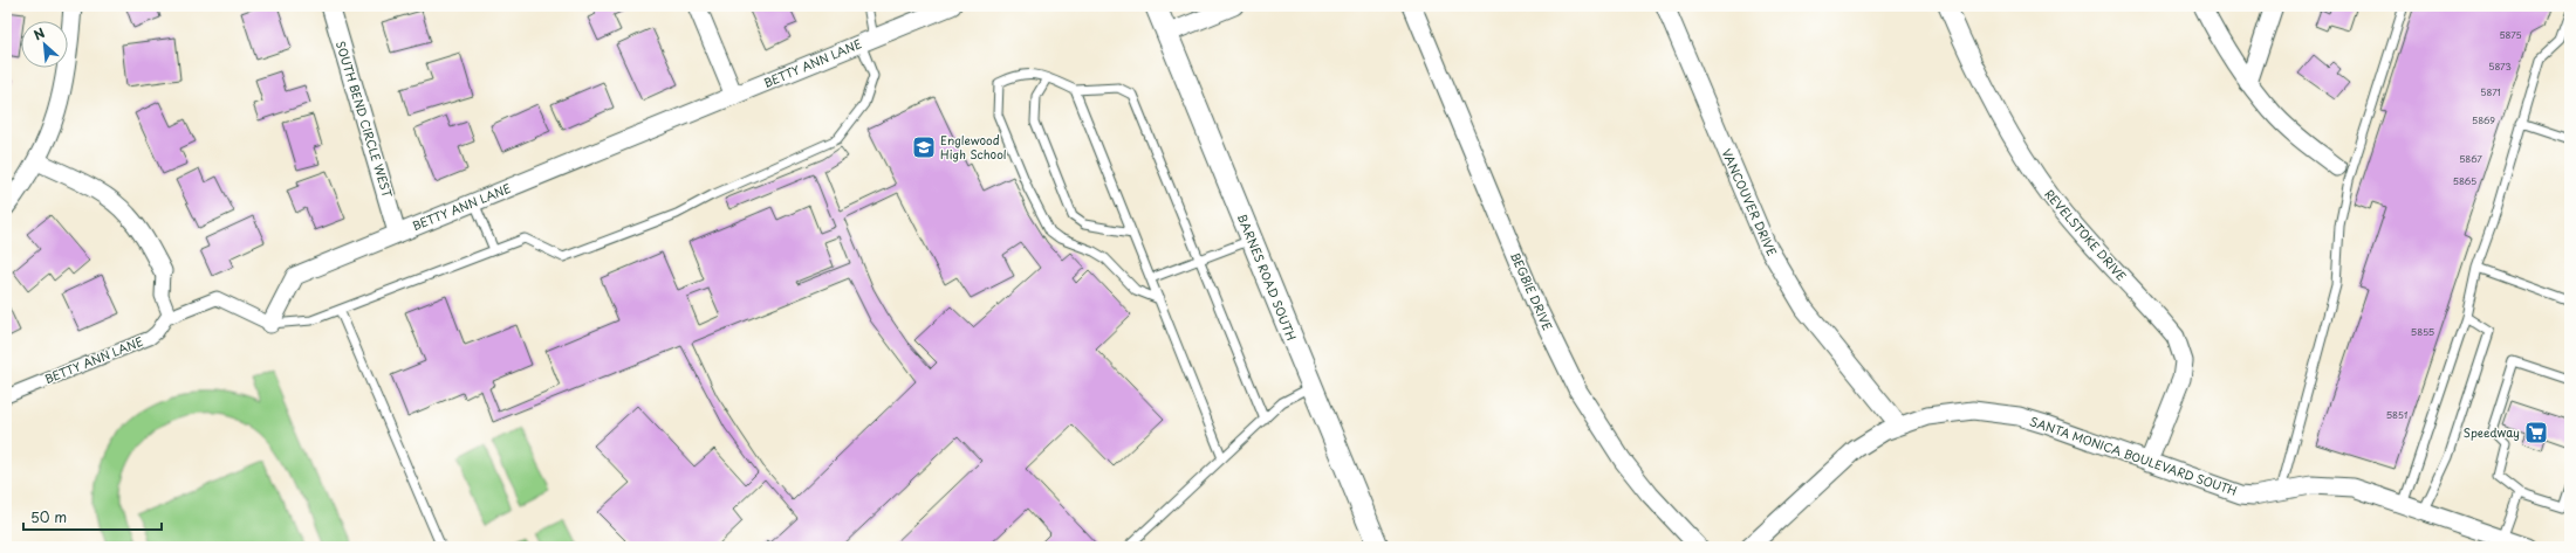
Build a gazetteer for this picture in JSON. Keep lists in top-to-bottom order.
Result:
{
  "streets": {
    "street": [
      "BETTY ANN LANE",
      "SOUTH BEND CIRCLE WEST",
      "VANCOUVER DRIVE",
      "REVELSTOKE DRIVE",
      "BARNES ROAD SOUTH",
      "BEGBIE DRIVE",
      "SANTA MONICA BOULEVARD SOUTH"
    ]
  },
  "crossings": [
    ["BETTY ANN LANE", "SOUTH BEND CIRCLE WEST"],
    ["VANCOUVER DRIVE", "SANTA MONICA BOULEVARD SOUTH"],
    ["REVELSTOKE DRIVE", "SANTA MONICA BOULEVARD SOUTH"]
  ],
  "places": {
    "school or university": ["Englewood High School"],
    "supermarket": ["Speedway"]
  },
  "house_numbers": [
    "5875",
    "5873",
    "5871",
    "5869",
    "5867",
    "5865",
    "5855",
    "5851"
  ],
  "scale_bar": "50 m",
  "north": "top left"
}
